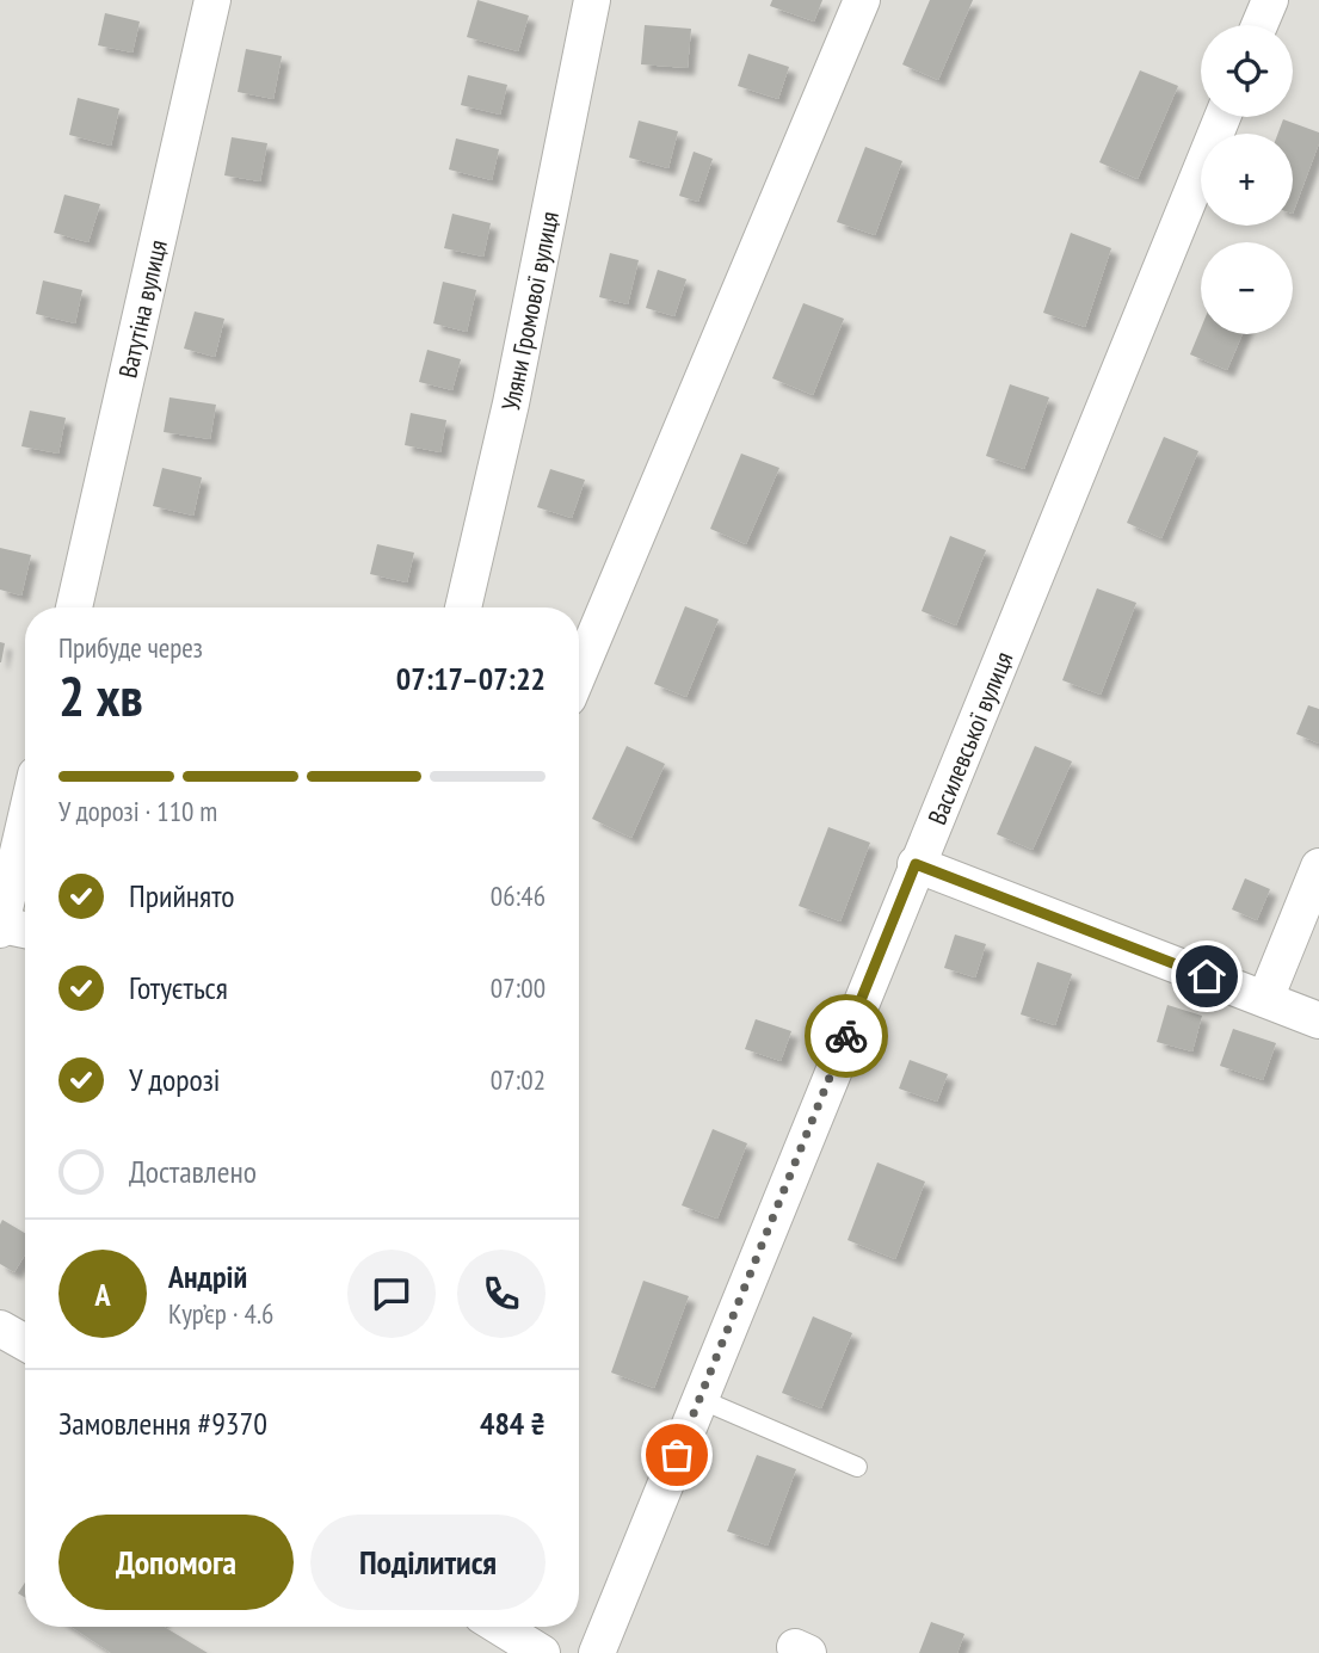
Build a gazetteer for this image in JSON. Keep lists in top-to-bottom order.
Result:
{
  "streets": {
    "street": ["Ватутіна вулиця", "Уляни Громової вулиця", "Василевської вулиця"]
  },
  "page": {
    "map_buttons": ["+", "−"],
    "heading": ["2 хв", "Прибуде через", "07:17–07:22"],
    "panel": [
      "Андрій",
      "Кур’єр · 4.6",
      "Замовлення #9370",
      "484 ₴"
    ],
    "bar": "У дорозі · 110 m",
    "list": [
      ["Прийнято", "06:46"],
      ["Готується", "07:00"],
      ["У дорозі", "07:02"],
      "Доставлено"
    ],
    "round": "А",
    "buttons": ["Допомога", "Поділитися"]
  }
}
